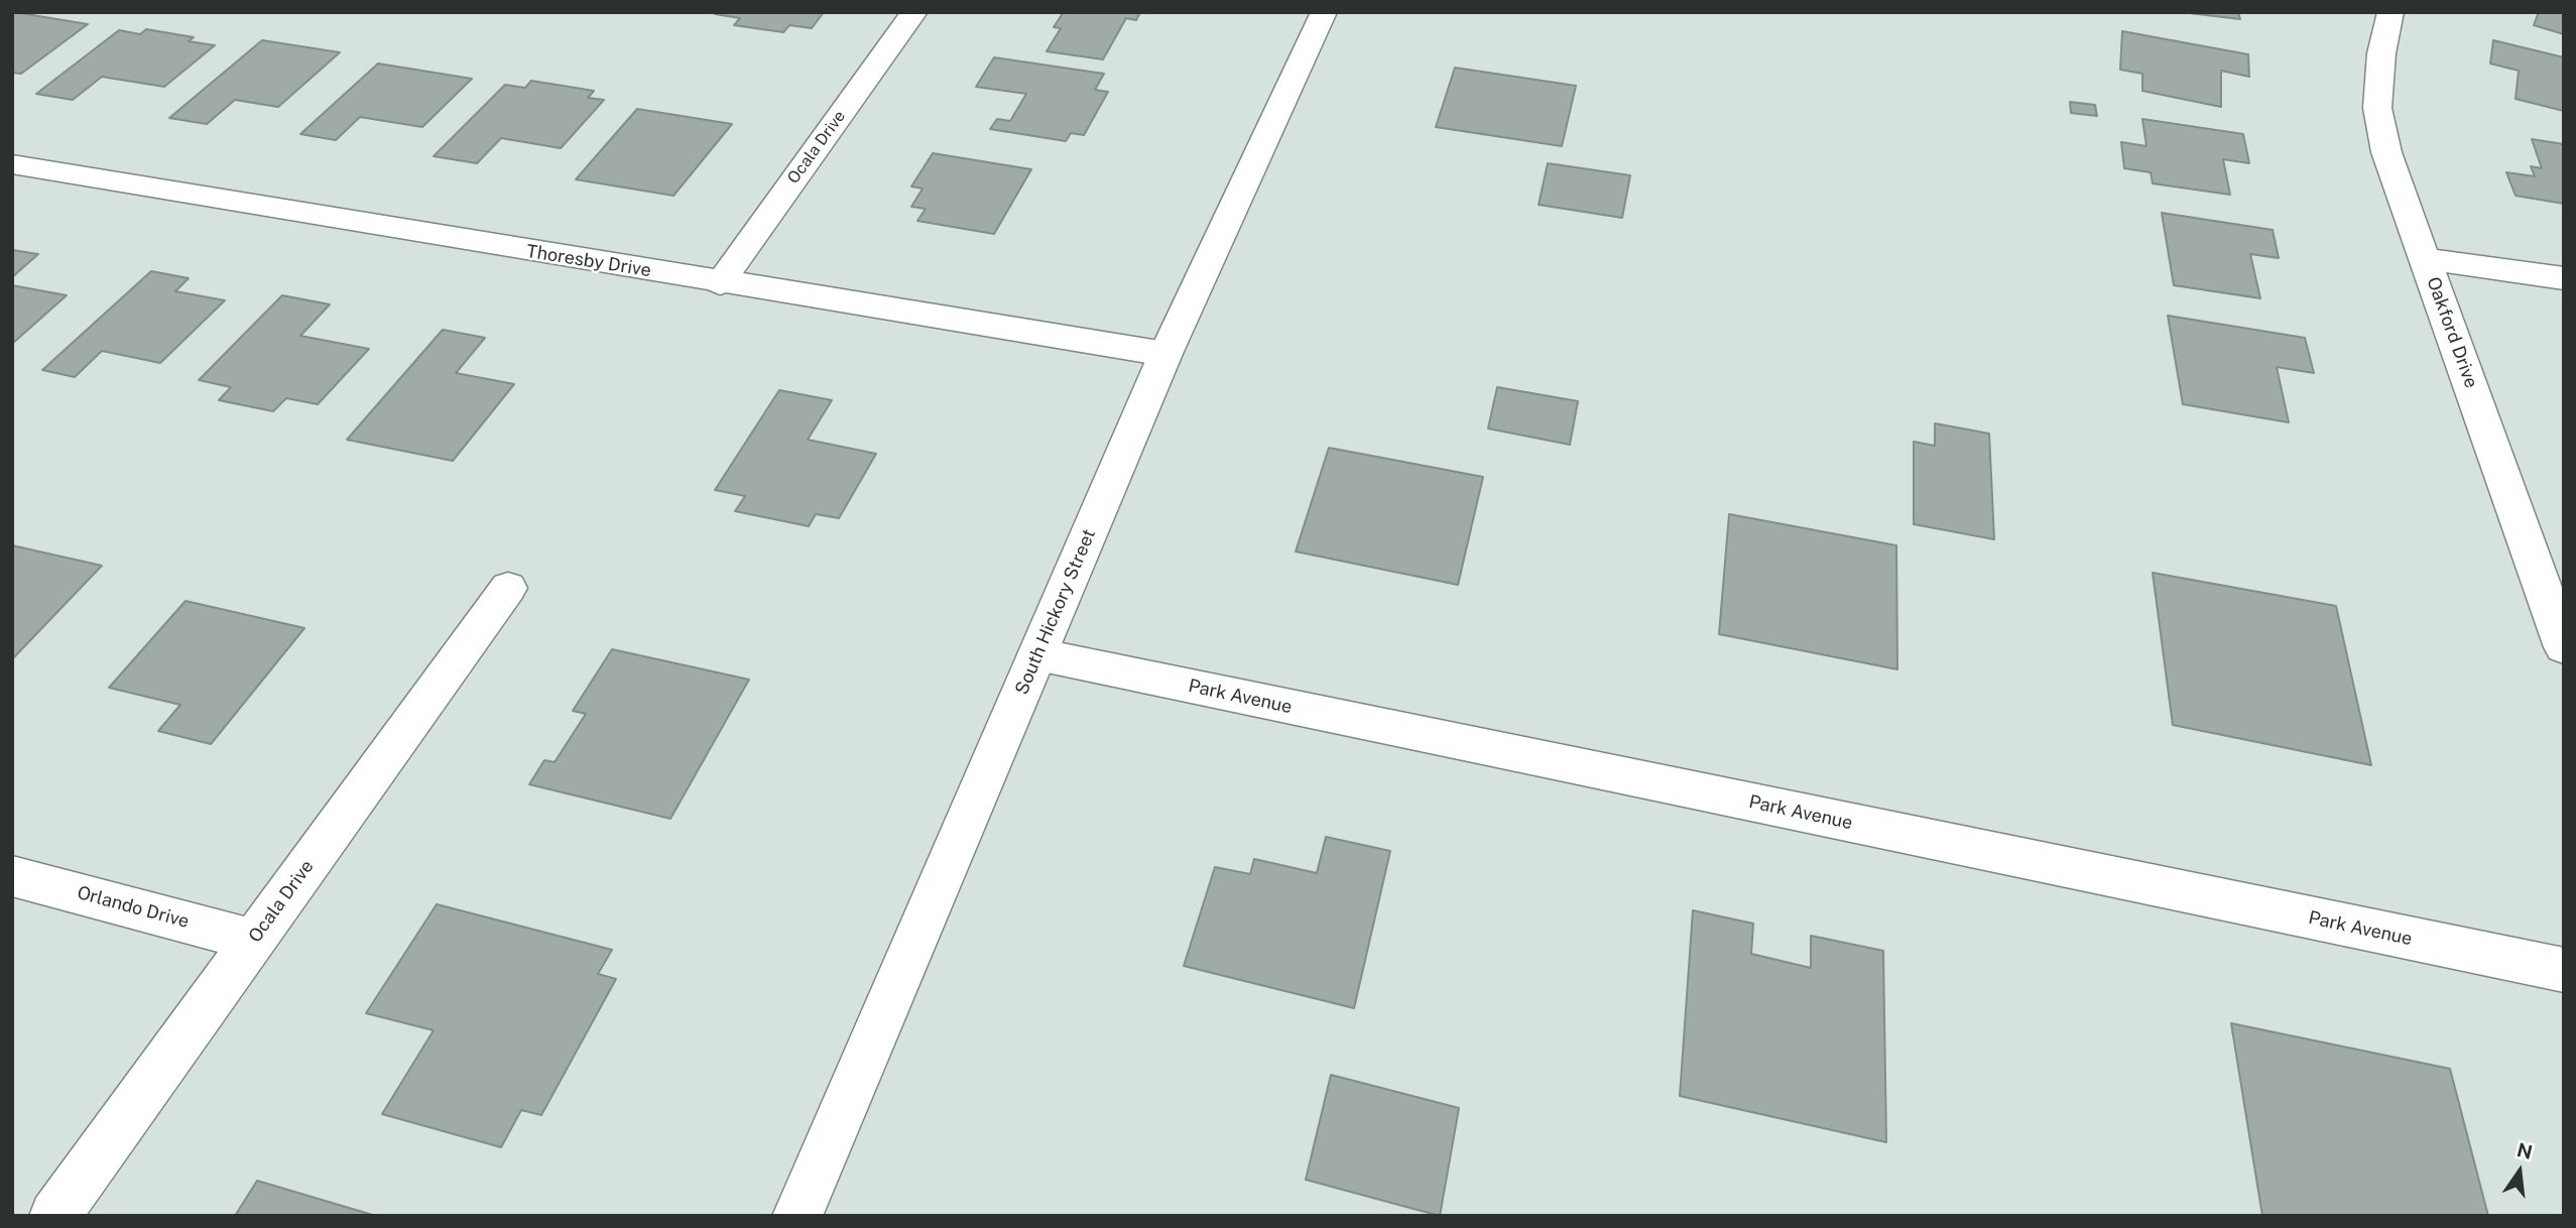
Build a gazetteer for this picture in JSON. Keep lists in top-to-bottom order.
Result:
{
  "streets": {
    "street": [
      "Ocala Drive",
      "Thoresby Drive",
      "Oakford Drive",
      "South Hickory Street",
      "Park Avenue",
      "Orlando Drive"
    ]
  },
  "crossings": [
    ["Ocala Drive", "Thoresby Drive"],
    ["Ocala Drive", "Orlando Drive"],
    ["Thoresby Drive", "South Hickory Street"],
    ["South Hickory Street", "Park Avenue"]
  ],
  "north": "top"
}
